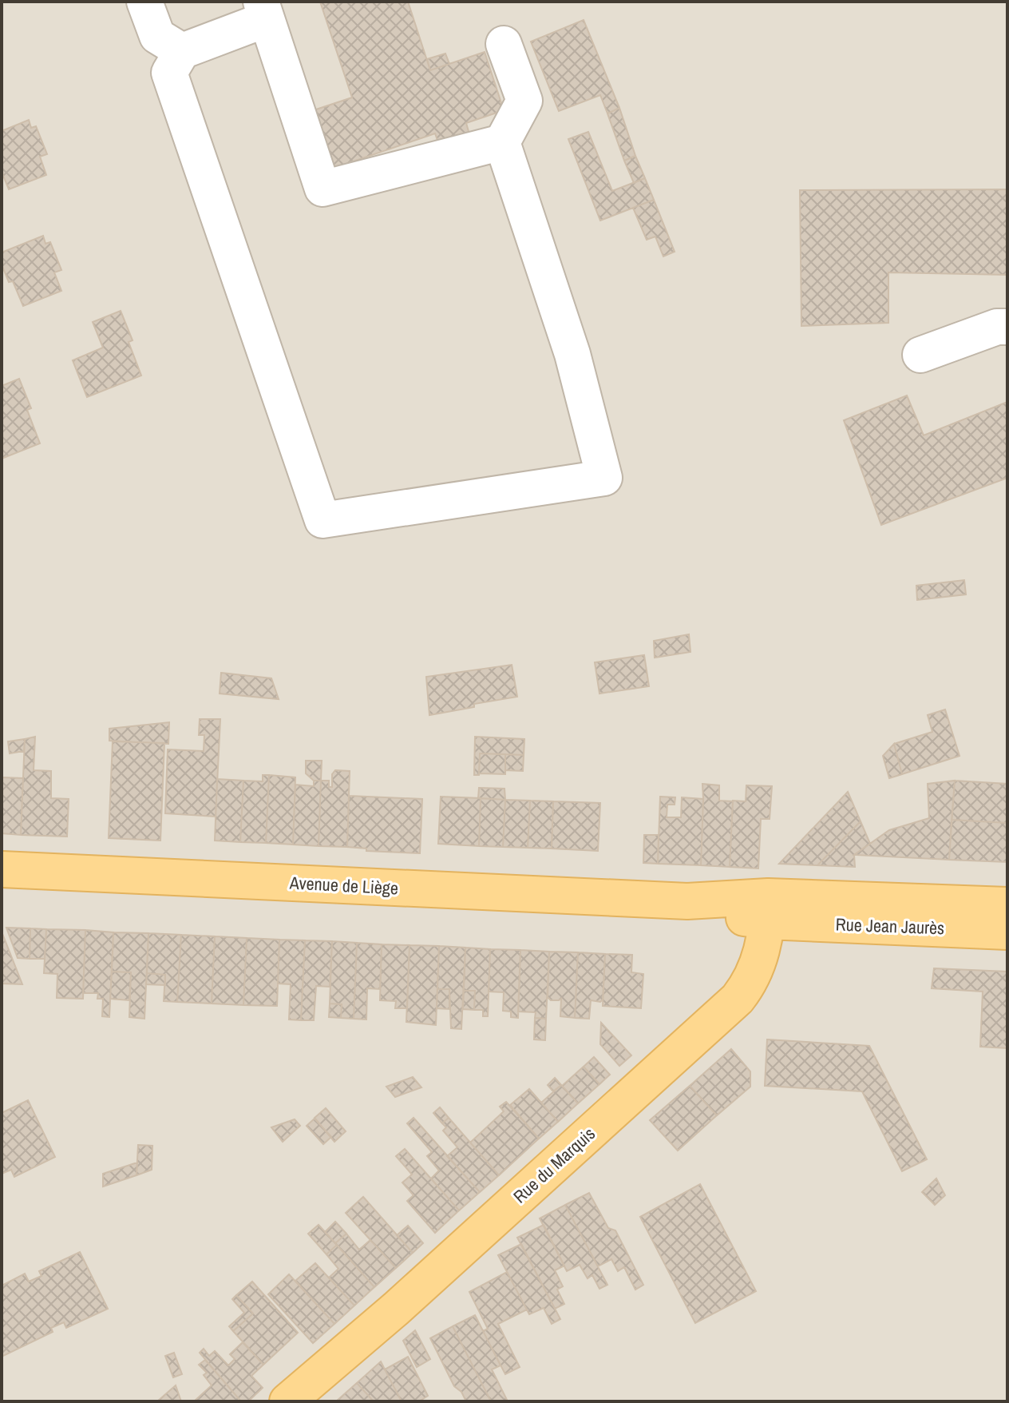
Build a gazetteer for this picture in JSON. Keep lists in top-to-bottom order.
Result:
{
  "streets": {
    "main road": ["Avenue de Liège", "Rue Jean Jaurès", "Rue du Marquis"]
  },
  "crossings": [
    ["Avenue de Liège", "Rue Jean Jaurès"],
    ["Avenue de Liège", "Rue du Marquis"],
    ["Rue Jean Jaurès", "Rue du Marquis"]
  ]
}
